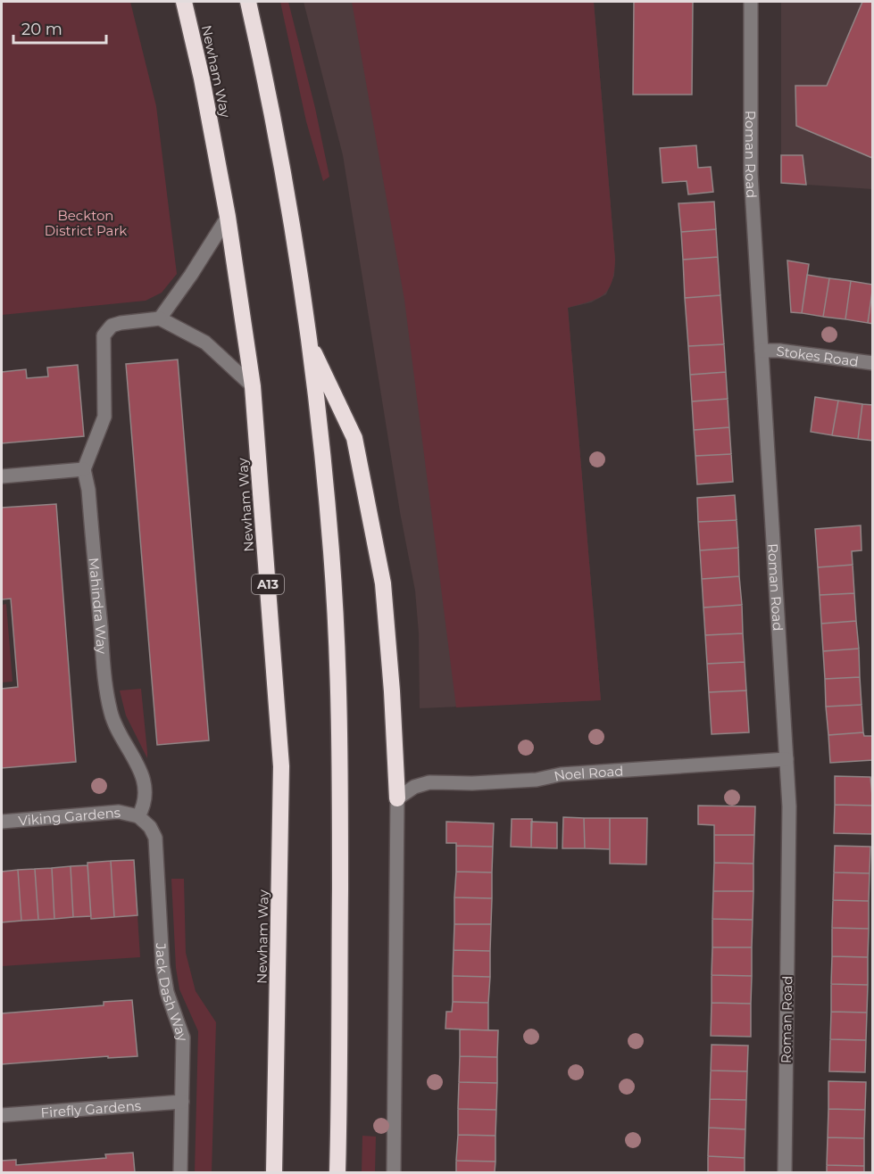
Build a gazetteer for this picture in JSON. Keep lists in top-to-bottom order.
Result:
{
  "streets": {
    "highway": ["Newham Way", "A13"],
    "street": [
      "Roman Road",
      "Stokes Road",
      "Mahindra Way",
      "Noel Road",
      "Viking Gardens",
      "Jack Dash Way",
      "Firefly Gardens"
    ]
  },
  "crossings": [
    ["Roman Road", "Stokes Road"],
    ["Roman Road", "Noel Road"],
    ["Mahindra Way", "Viking Gardens"],
    ["Mahindra Way", "Jack Dash Way"],
    ["Viking Gardens", "Jack Dash Way"],
    ["Jack Dash Way", "Firefly Gardens"]
  ],
  "parks": ["Beckton District Park"],
  "scale_bar": "20 m"
}
